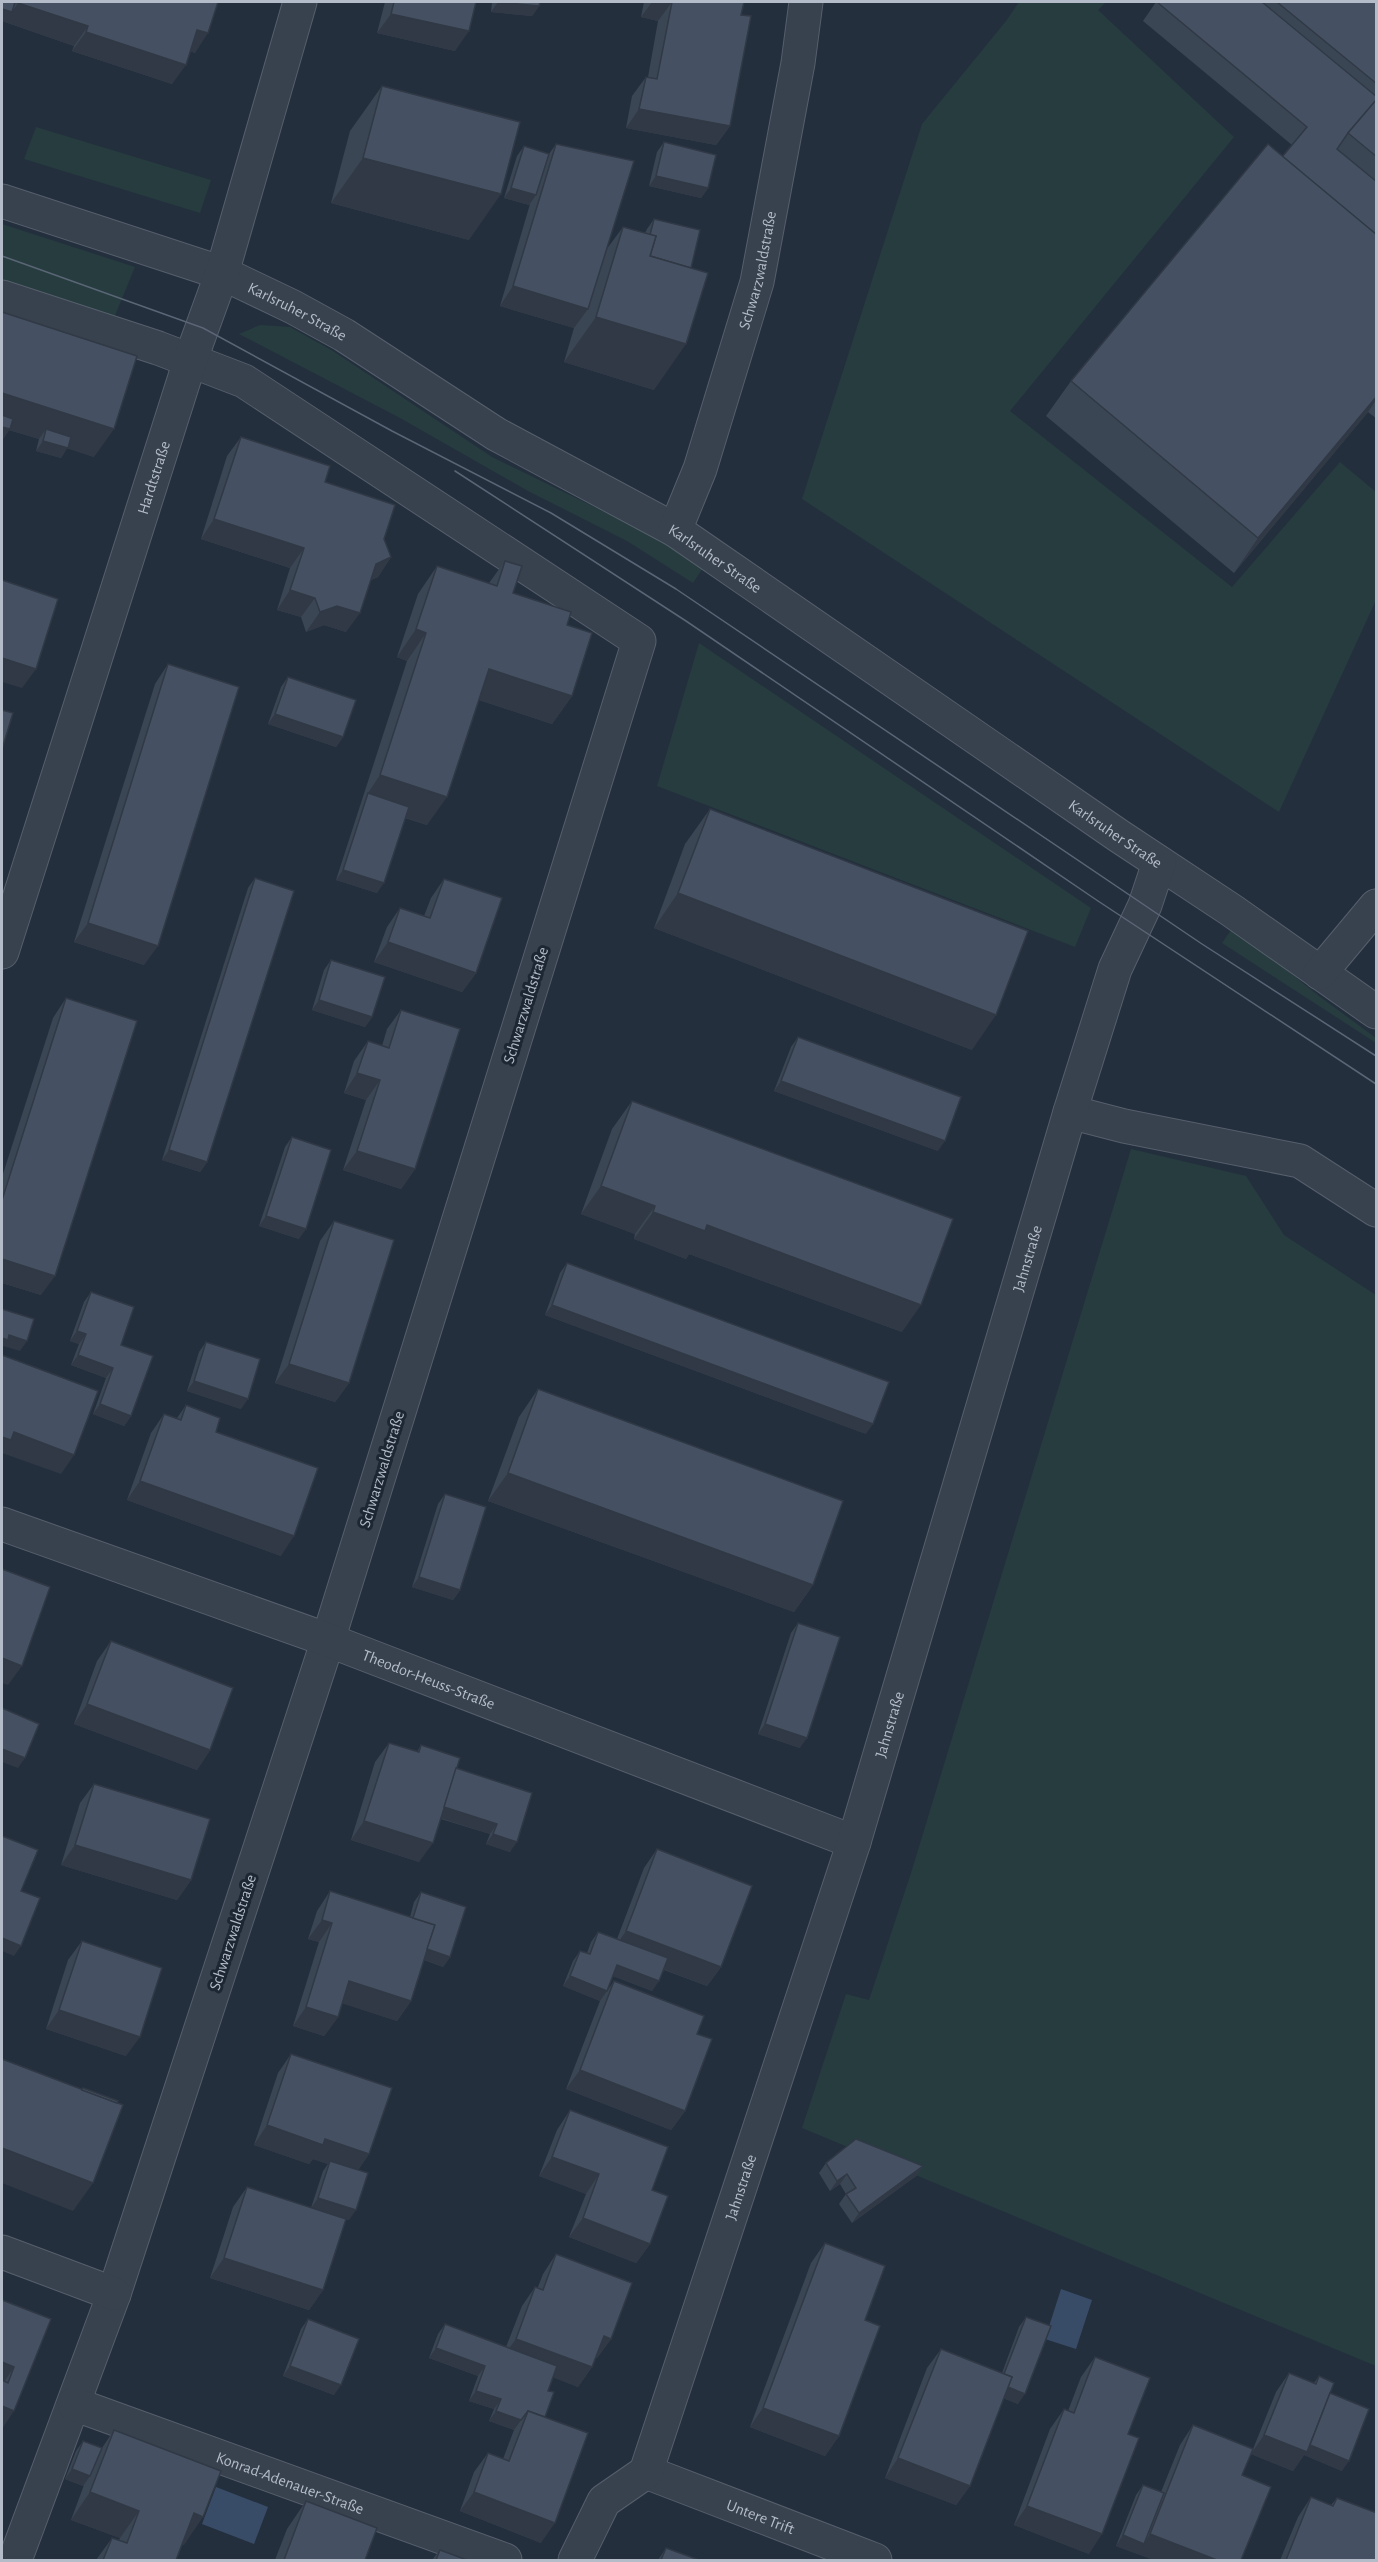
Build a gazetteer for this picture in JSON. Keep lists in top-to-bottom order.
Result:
{
  "streets": {
    "street": [
      "Schwarzwaldstraße",
      "Karlsruher Straße",
      "Hardtstraße",
      "Jahnstraße",
      "Theodor-Heuss-Straße",
      "Konrad-Adenauer-Straße",
      "Untere Trift"
    ]
  },
  "crossings": [
    ["Schwarzwaldstraße", "Karlsruher Straße"],
    ["Schwarzwaldstraße", "Hardtstraße"],
    ["Schwarzwaldstraße", "Theodor-Heuss-Straße"],
    ["Karlsruher Straße", "Hardtstraße"],
    ["Karlsruher Straße", "Jahnstraße"],
    ["Jahnstraße", "Theodor-Heuss-Straße"],
    ["Jahnstraße", "Untere Trift"]
  ]
}
